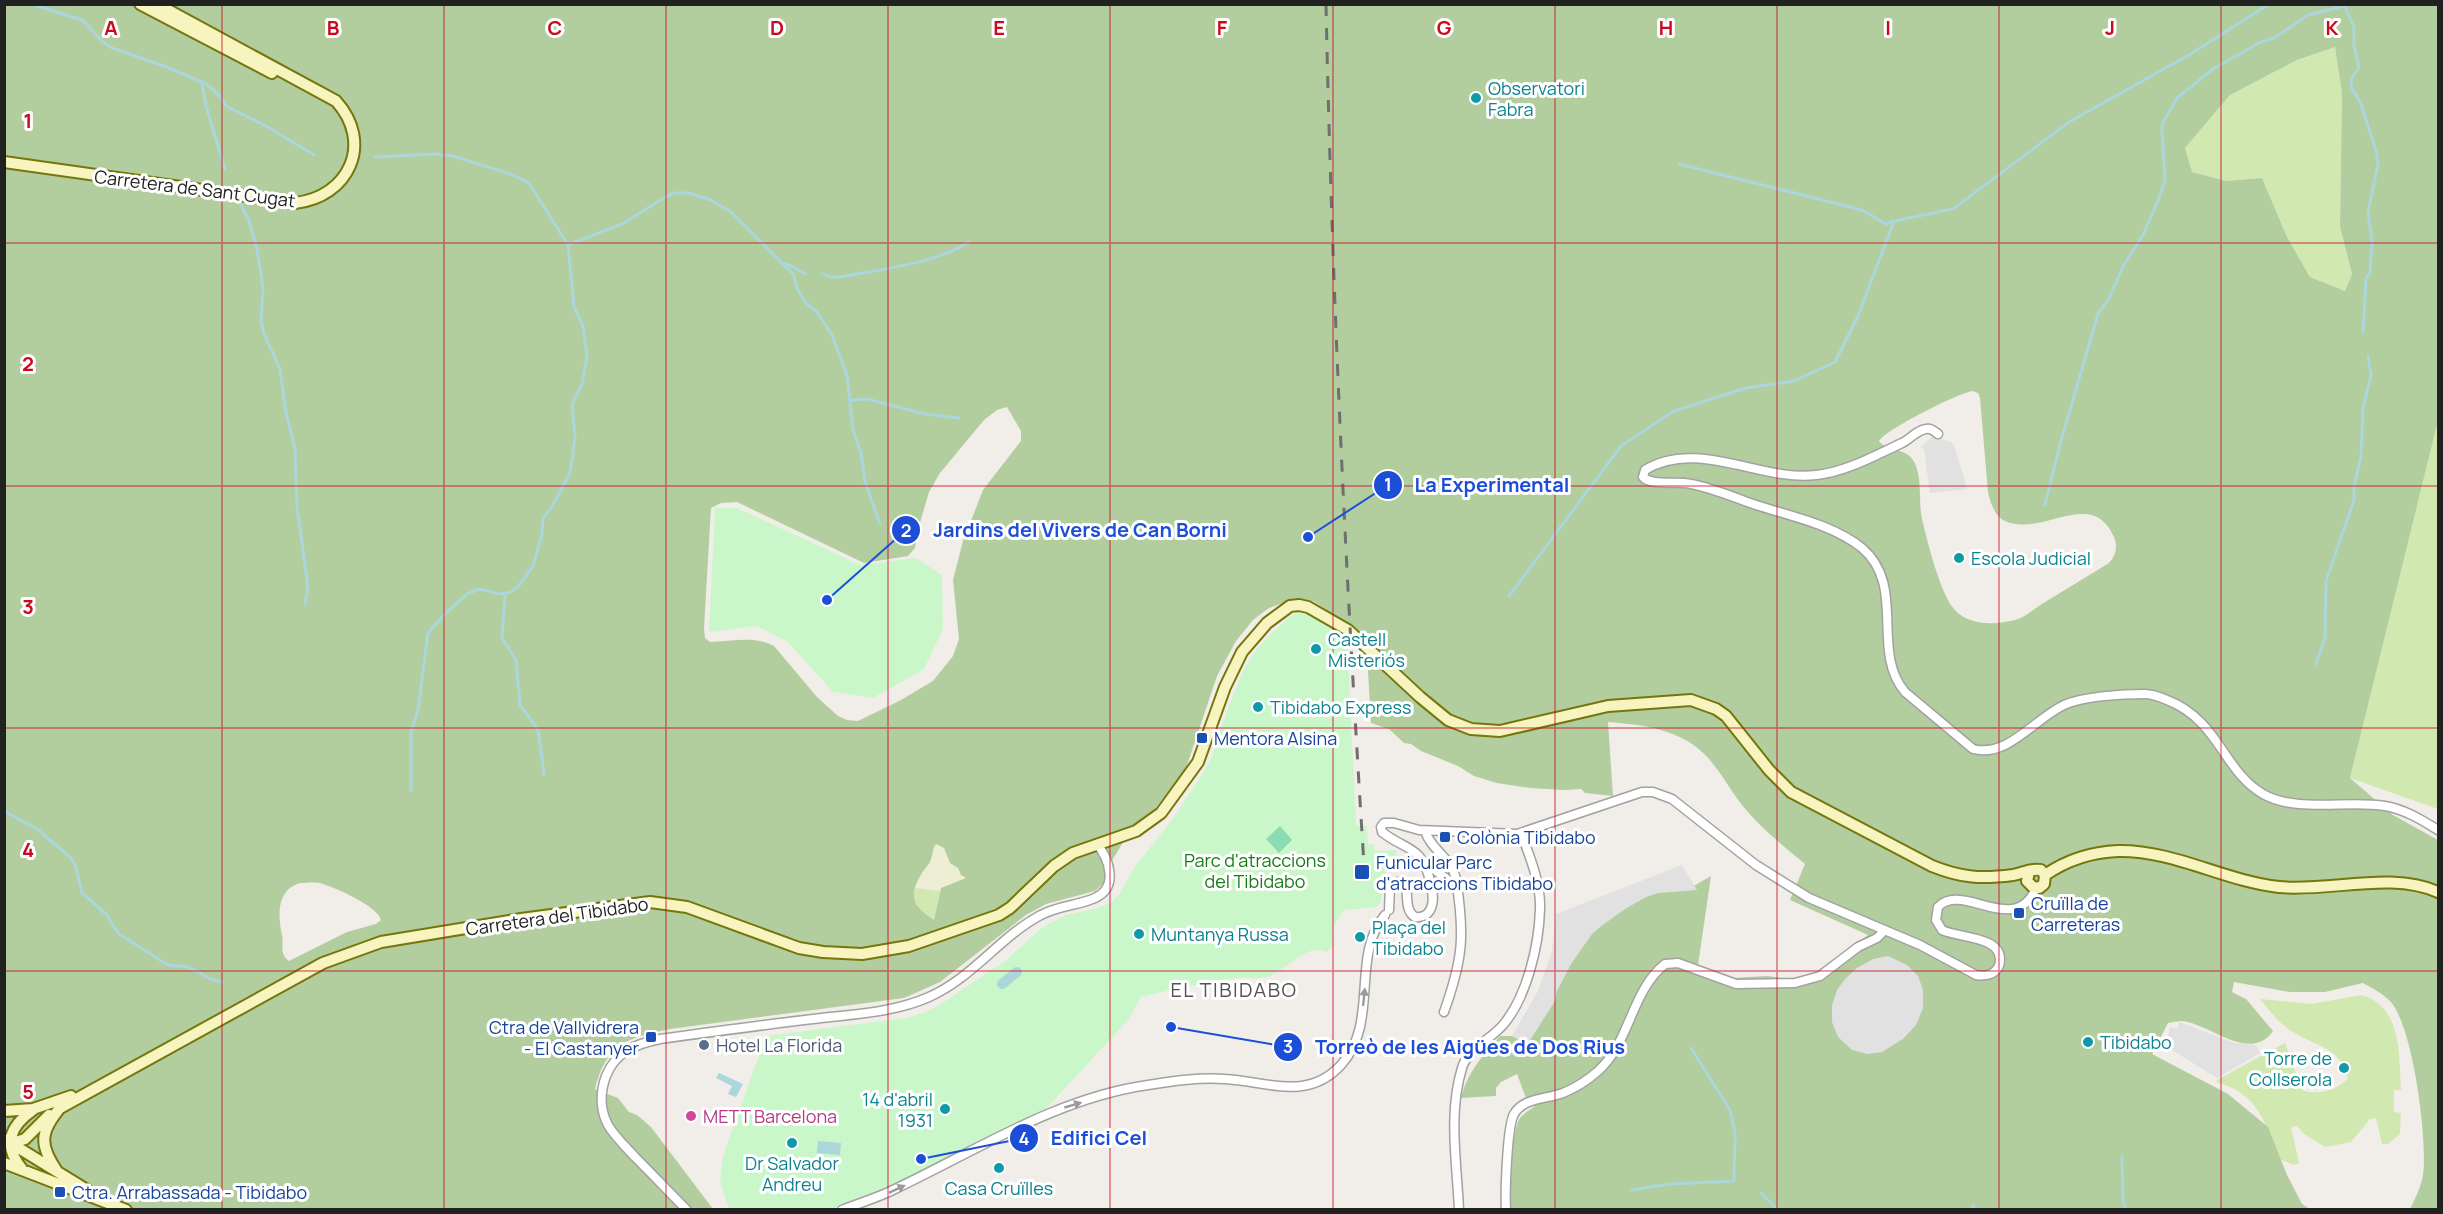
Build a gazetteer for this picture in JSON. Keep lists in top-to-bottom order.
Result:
{
  "streets": {
    "street": ["Carretera de Sant Cugat", "Carretera del Tibidabo"]
  },
  "districts": ["EL TIBIDABO"],
  "parks": ["Parc d'atraccions del Tibidabo"],
  "places": {
    "other": [
      "Observatori Fabra",
      "La Experimental",
      "Escola Judicial",
      "Jardins del Vivers de Can Borni",
      "Castell Misteriós",
      "Tibidabo Express",
      "Muntanya Russa",
      "Plaça del Tibidabo",
      "Torreò de les Aigües de Dos Rius",
      "Tibidabo",
      "Hotel La Florida",
      "Torre de Collserola",
      "14 d'abril 1931",
      "METT Barcelona",
      "Dr Salvador Andreu",
      "Edifici Cel",
      "Casa Cruïlles"
    ],
    "transit": [
      "Mentora Alsina",
      "Colònia Tibidabo",
      "Funicular Parc d'atraccions Tibidabo",
      "Cruïlla de Carreteras",
      "Ctra de Vallvidrera - El Castanyer",
      "Ctra. Arrabassada - Tibidabo"
    ]
  },
  "grid": {
    "columns": [
      "A",
      "B",
      "C",
      "D",
      "E",
      "F",
      "G",
      "H",
      "I",
      "J",
      "K"
    ],
    "rows": [
      "1",
      "2",
      "3",
      "4",
      "5"
    ]
  }
}
